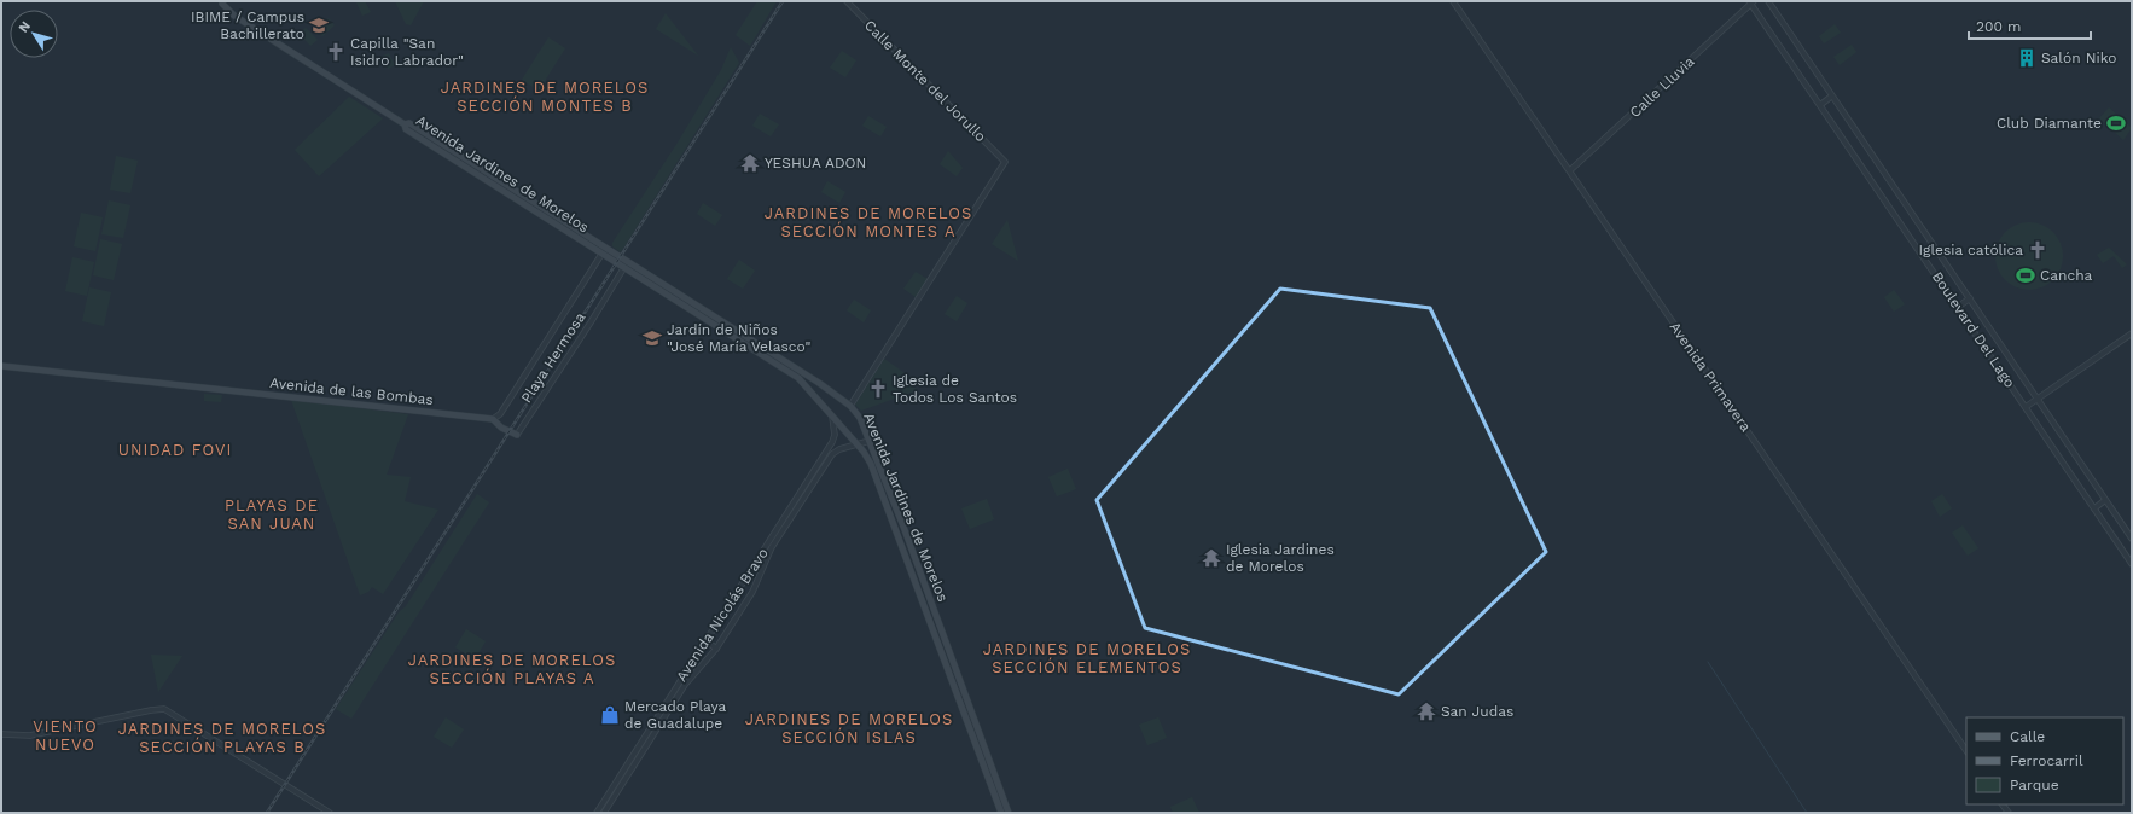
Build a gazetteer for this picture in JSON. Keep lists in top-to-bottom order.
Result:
{
  "streets": {
    "main road": ["Avenida Jardines de Morelos", "Playa Hermosa", "Avenida de las Bombas"],
    "street": [
      "Calle Monte del Jorullo",
      "Calle Lluvia",
      "Boulevard Del Lago",
      "Avenida Primavera",
      "Avenida Nicolás Bravo"
    ]
  },
  "crossings": [
    ["Calle Monte del Jorullo", "Avenida Jardines de Morelos"],
    ["Calle Lluvia", "Boulevard Del Lago"],
    ["Calle Lluvia", "Avenida Primavera"],
    ["Avenida Jardines de Morelos", "Playa Hermosa"],
    ["Avenida Jardines de Morelos", "Avenida Nicolás Bravo"],
    ["Playa Hermosa", "Avenida de las Bombas"]
  ],
  "districts": [
    "JARDINES DE MORELOS SECCIÓN MONTES B",
    "JARDINES DE MORELOS SECCIÓN MONTES A",
    "UNIDAD FOVI",
    "PLAYAS DE SAN JUAN",
    "JARDINES DE MORELOS SECCIÓN ELEMENTOS",
    "JARDINES DE MORELOS SECCIÓN PLAYAS A",
    "JARDINES DE MORELOS SECCIÓN ISLAS",
    "VIENTO NUEVO",
    "JARDINES DE MORELOS SECCIÓN PLAYAS B"
  ],
  "places": {
    "school or university": ["IBIME / Campus Bachillerato", "Jardín de Niños \"José María Velasco\""],
    "church": ["Capilla \"San Isidro Labrador\"", "Iglesia católica", "Iglesia de Todos Los Santos"],
    "building": ["Salón Niko"],
    "sports": ["Club Diamante", "Cancha"],
    "temple": ["YESHUA ADON", "Iglesia Jardines de Morelos", "San Judas"],
    "shop": ["Mercado Playa de Guadalupe"]
  },
  "legend": ["Calle", "Ferrocarril", "Parque"],
  "scale_bar": "200 m",
  "north": "top left"
}
